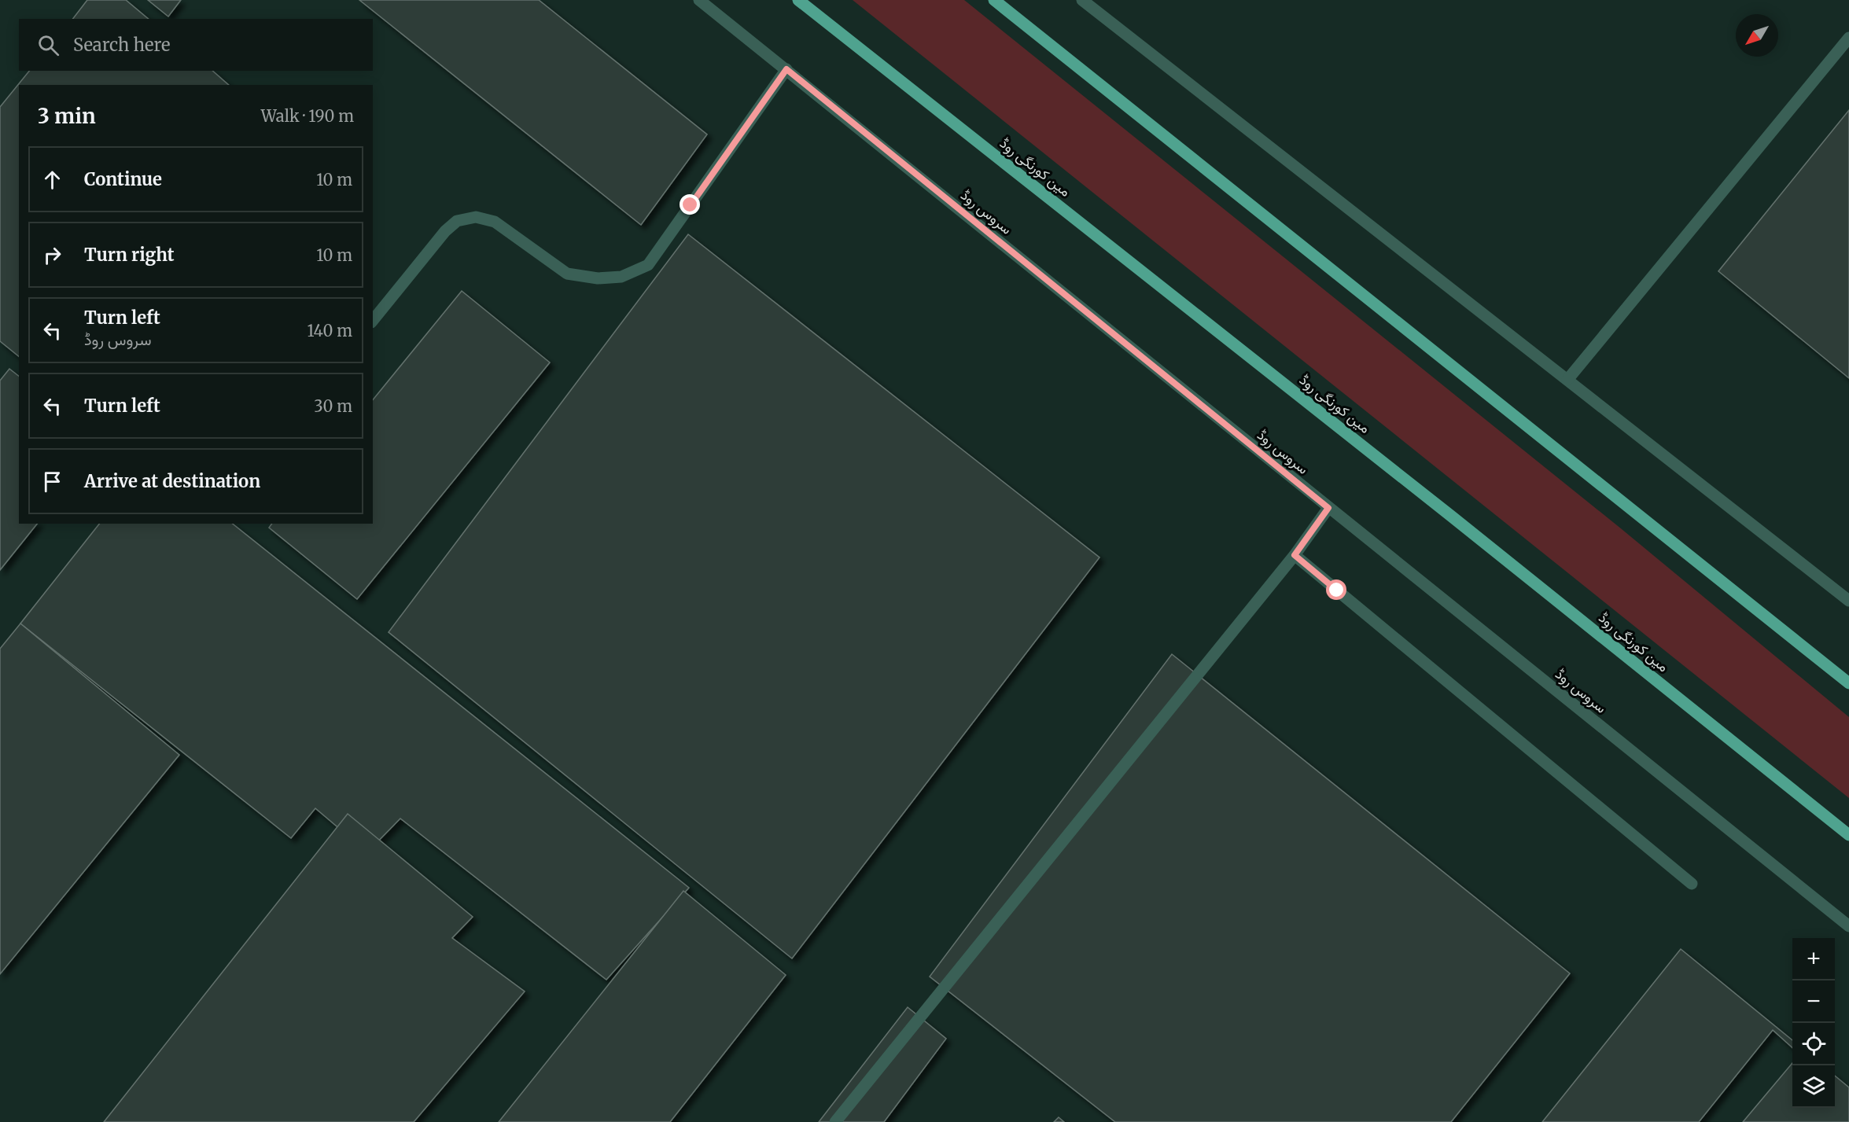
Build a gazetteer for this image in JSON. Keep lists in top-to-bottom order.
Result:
{
  "streets": {
    "main road": ["مین کورنگی روڈ"],
    "street": ["سروس روڈ"]
  },
  "north": "bottom left",
  "page": {
    "search": "Search here",
    "heading": ["3 min", "Walk · 190 m"],
    "list": [
      ["Continue", "10 m"],
      ["Turn right", "10 m"],
      ["Turn left", "سروس روڈ", "140 m"],
      ["Turn left", "30 m"],
      "Arrive at destination"
    ],
    "map_buttons": ["+", "−"]
  }
}
